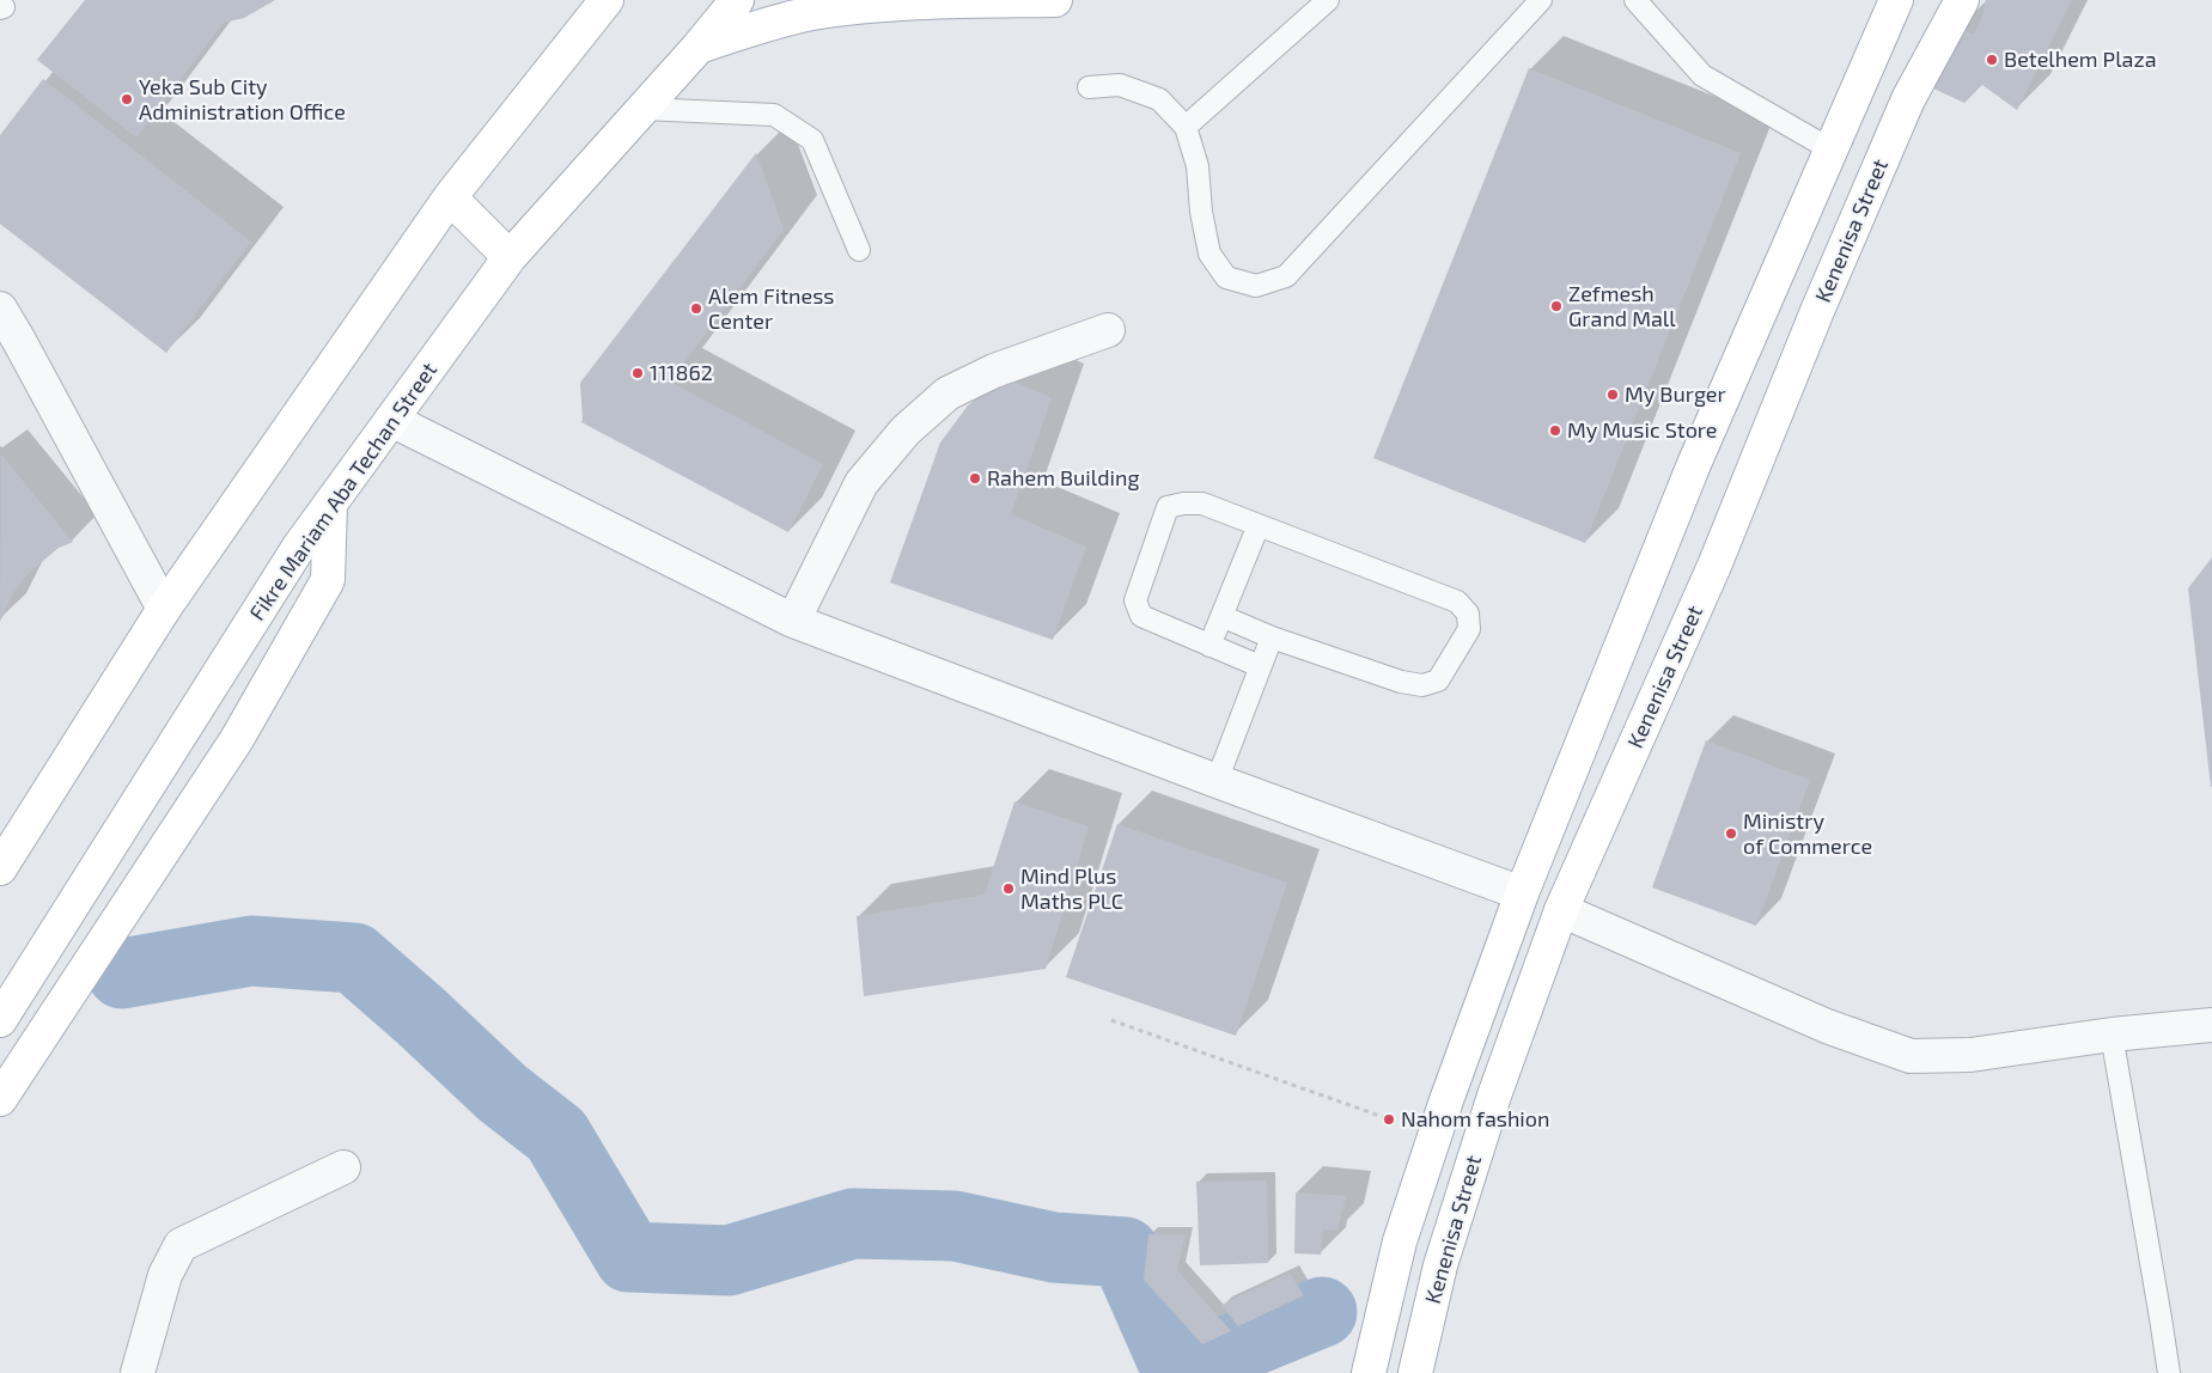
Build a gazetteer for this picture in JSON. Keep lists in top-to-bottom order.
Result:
{
  "streets": {
    "main road": ["Kenenisa Street", "Fikre Mariam Aba Techan Street"]
  },
  "places": [
    "Betelhem Plaza",
    "Yeka Sub City Administration Office",
    "Zefmesh Grand Mall",
    "Alem Fitness Center",
    "111862",
    "My Burger",
    "My Music Store",
    "Rahem Building",
    "Ministry of Commerce",
    "Mind Plus Maths PLC",
    "Nahom fashion"
  ]
}
